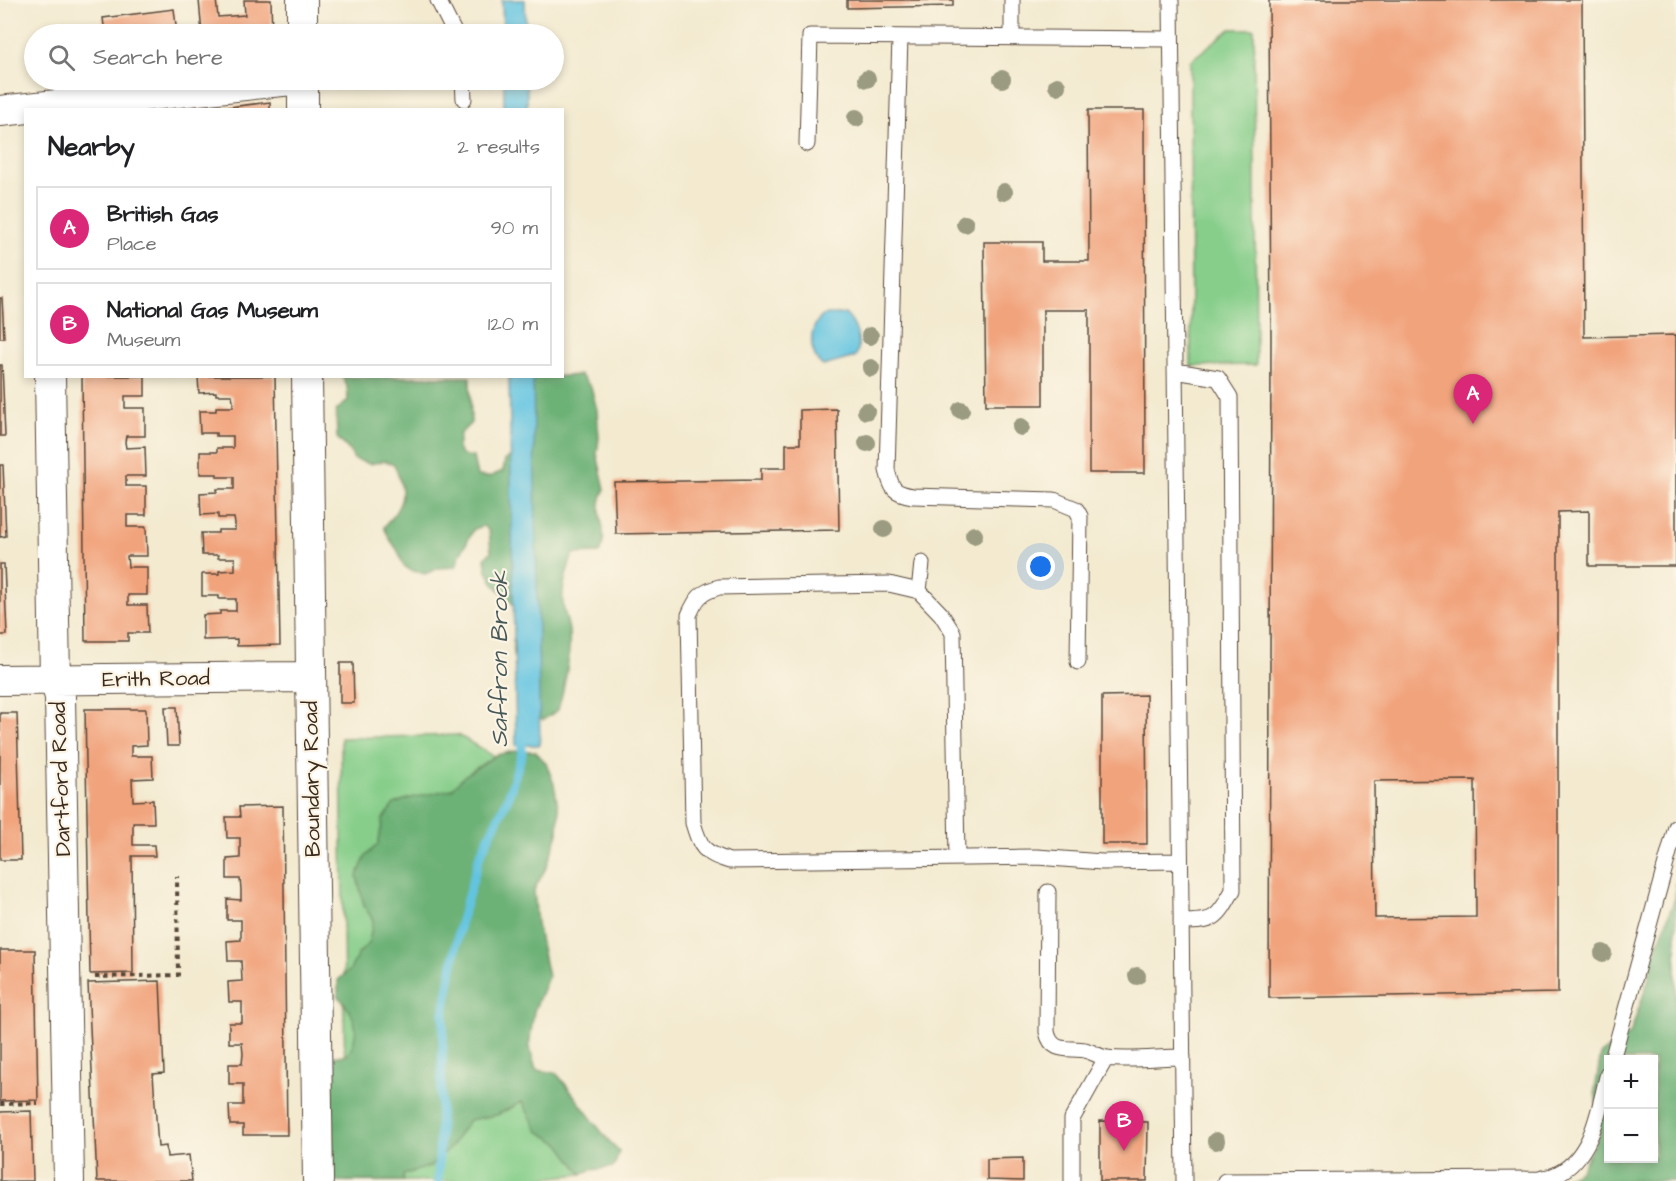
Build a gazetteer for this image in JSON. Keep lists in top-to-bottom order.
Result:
{
  "streets": {
    "street": ["Erith Road", "Dartford Road", "Boundary Road"]
  },
  "crossings": [
    ["Erith Road", "Dartford Road"],
    ["Erith Road", "Boundary Road"]
  ],
  "water": ["Saffron Brook"],
  "page": {
    "search": "Search here",
    "heading": ["Nearby", "2 results"],
    "list": [
      {
        "mark": "A",
        "name": "British Gas",
        "note": "Place",
        "value": "90 m"
      },
      {
        "mark": "B",
        "name": "National Gas Museum",
        "note": "Museum",
        "value": "120 m"
      }
    ],
    "pins": ["A", "B"],
    "map_buttons": ["+", "−"]
  }
}
